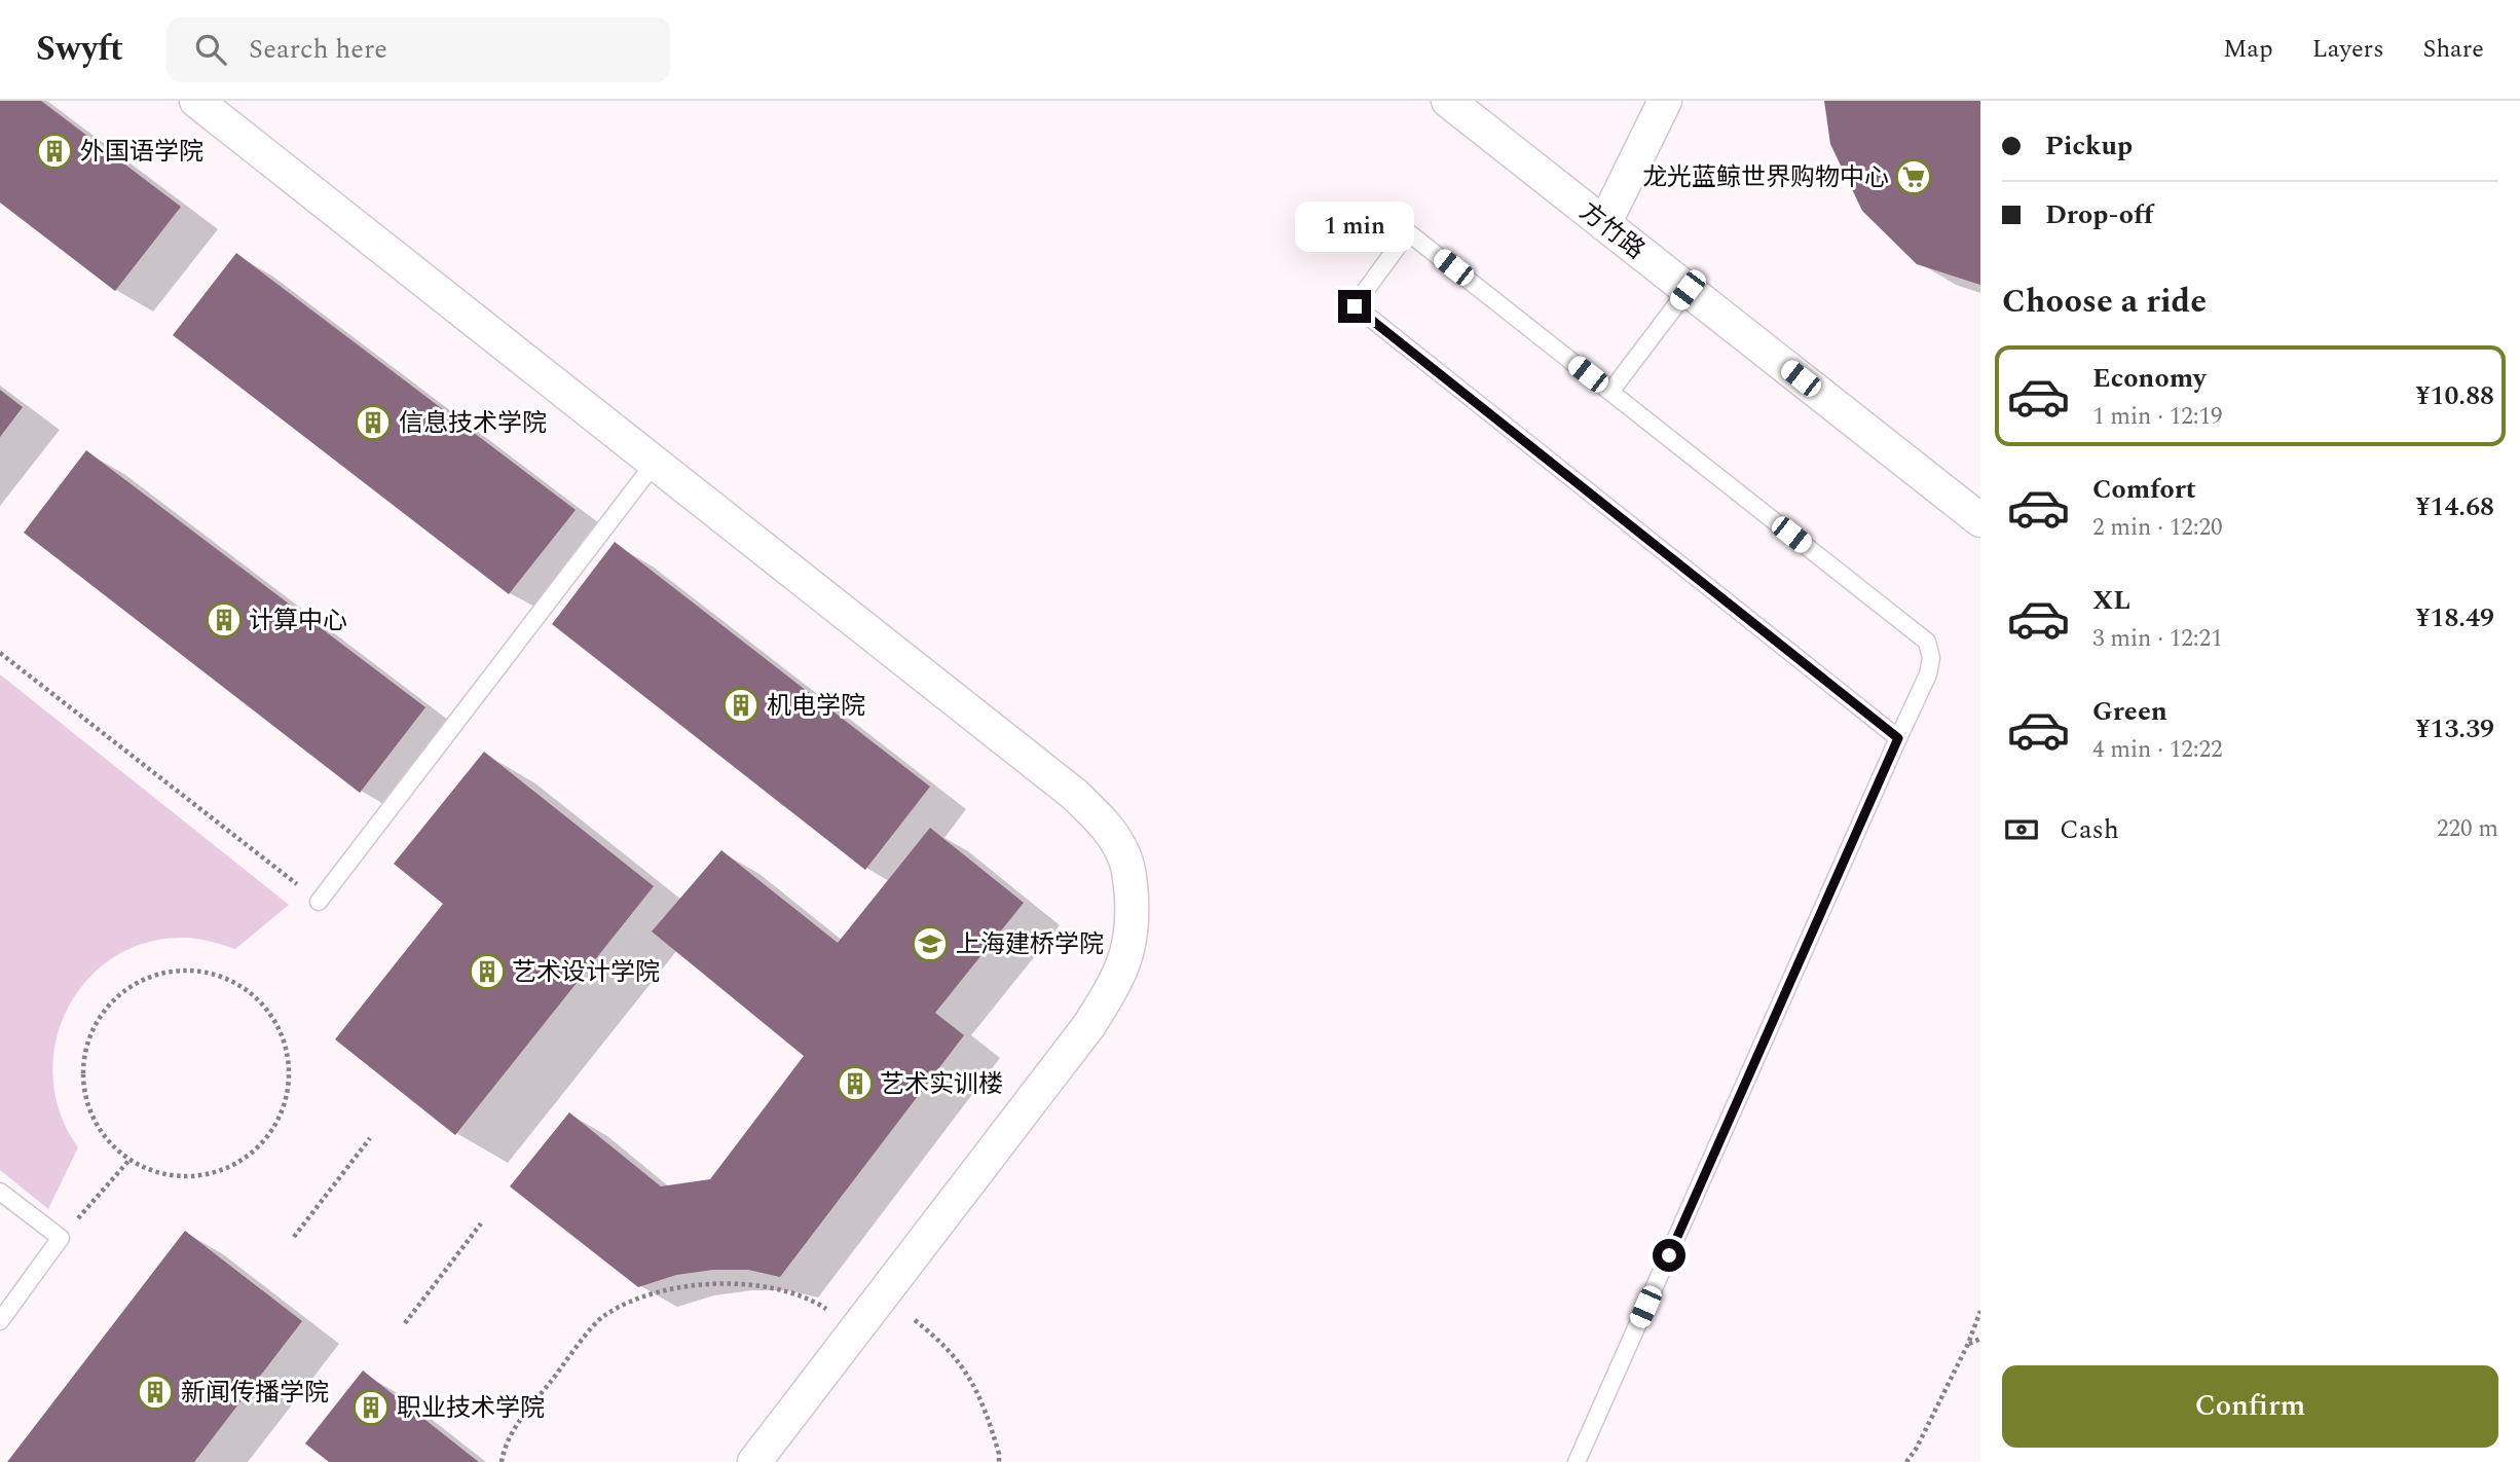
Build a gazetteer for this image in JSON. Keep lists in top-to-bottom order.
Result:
{
  "streets": {
    "street": ["方竹路"]
  },
  "places": {
    "building": [
      "外国语学院",
      "信息技术学院",
      "计算中心",
      "机电学院",
      "艺术设计学院",
      "艺术实训楼",
      "新闻传播学院",
      "职业技术学院"
    ],
    "supermarket": ["龙光蓝鲸世界购物中心"],
    "school or university": ["上海建桥学院"]
  },
  "page": {
    "header": "Swyft",
    "search": "Search here",
    "nav": ["Map", "Layers", "Share"],
    "banner": ["Pickup", "Drop-off"],
    "bubble": "1 min",
    "heading": "Choose a ride",
    "list": [
      {
        "name": "Economy",
        "note": "1 min · 12:19",
        "value": "¥10.88"
      },
      {
        "name": "Comfort",
        "note": "2 min · 12:20",
        "value": "¥14.68"
      },
      {
        "name": "XL",
        "note": "3 min · 12:21",
        "value": "¥18.49"
      },
      {
        "name": "Green",
        "note": "4 min · 12:22",
        "value": "¥13.39"
      }
    ],
    "pay": ["Cash", "220 m"],
    "buttons": "Confirm"
  }
}
